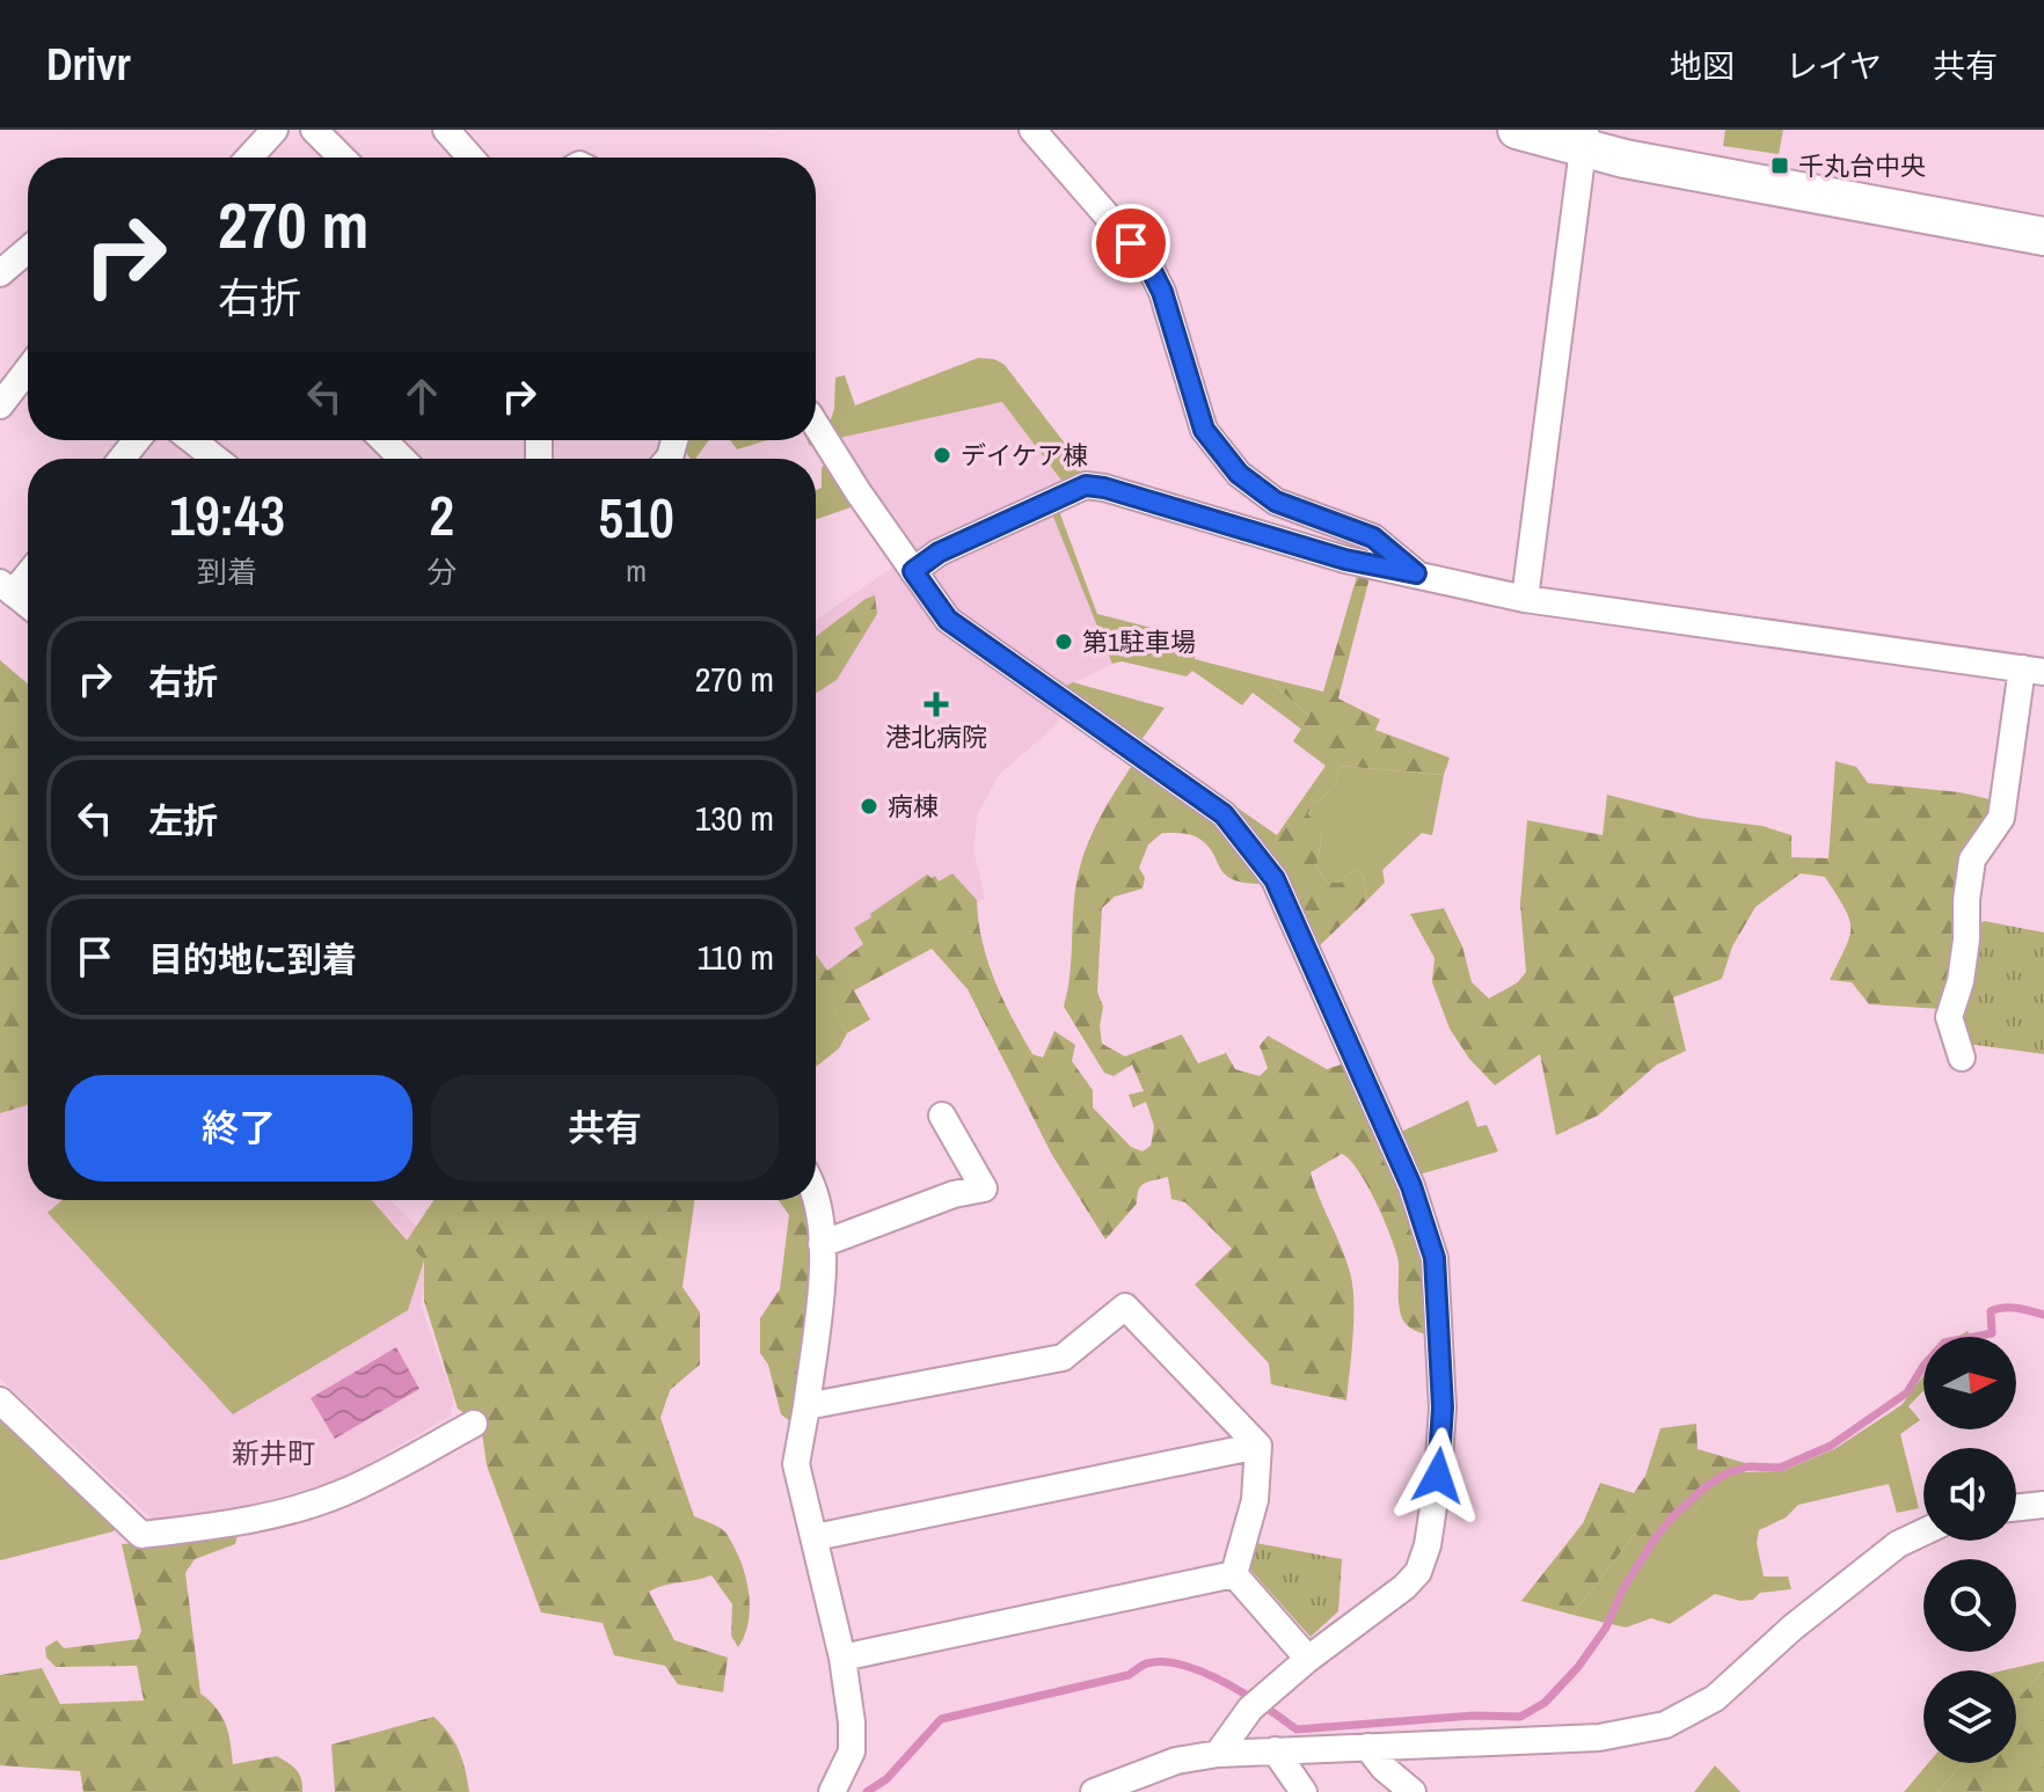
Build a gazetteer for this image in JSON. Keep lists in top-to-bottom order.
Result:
{
  "districts": ["新井町"],
  "places": {
    "transit": ["千丸台中央"],
    "other": ["デイケア棟", "第1駐車場", "病棟"],
    "health": ["港北病院"]
  },
  "north": "right",
  "page": {
    "header": "Drivr",
    "nav": ["地図", "レイヤ", "共有"],
    "turn": ["270 m", "右折"],
    "eta": [
      "19:43",
      "到着",
      "2",
      "分",
      "510",
      "m"
    ],
    "list": [
      {
        "name": "右折",
        "value": "270 m"
      },
      {
        "name": "左折",
        "value": "130 m"
      },
      {
        "name": "目的地に到着",
        "value": "110 m"
      }
    ],
    "buttons": ["終了", "共有"]
  }
}
